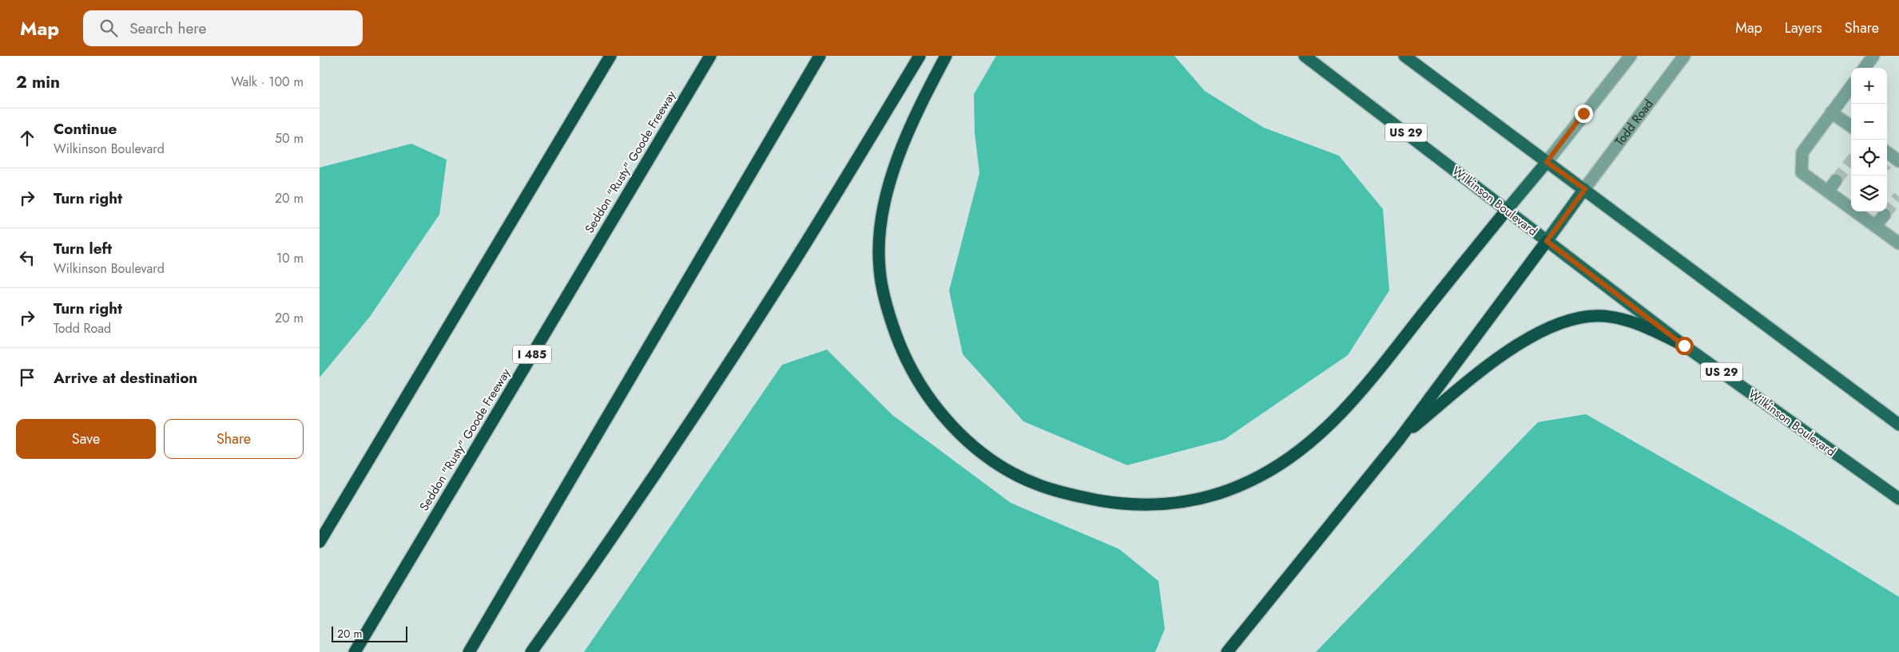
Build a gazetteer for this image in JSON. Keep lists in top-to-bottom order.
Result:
{
  "streets": {
    "highway": ["Seddon \"Rusty\" Goode Freeway", "I 485"],
    "main road": ["US 29", "Wilkinson Boulevard"],
    "street": ["Todd Road"]
  },
  "scale_bar": "20 m",
  "page": {
    "header": "Map",
    "search": "Search here",
    "nav": ["Map", "Layers", "Share"],
    "heading": ["2 min", "Walk · 100 m"],
    "map_buttons": ["+", "−"],
    "list": [
      ["Continue", "Wilkinson Boulevard", "50 m"],
      ["Turn right", "20 m"],
      ["Turn left", "Wilkinson Boulevard", "10 m"],
      ["Turn right", "Todd Road", "20 m"],
      "Arrive at destination"
    ],
    "buttons": ["Save", "Share"],
    "scale": "20 m"
  }
}
